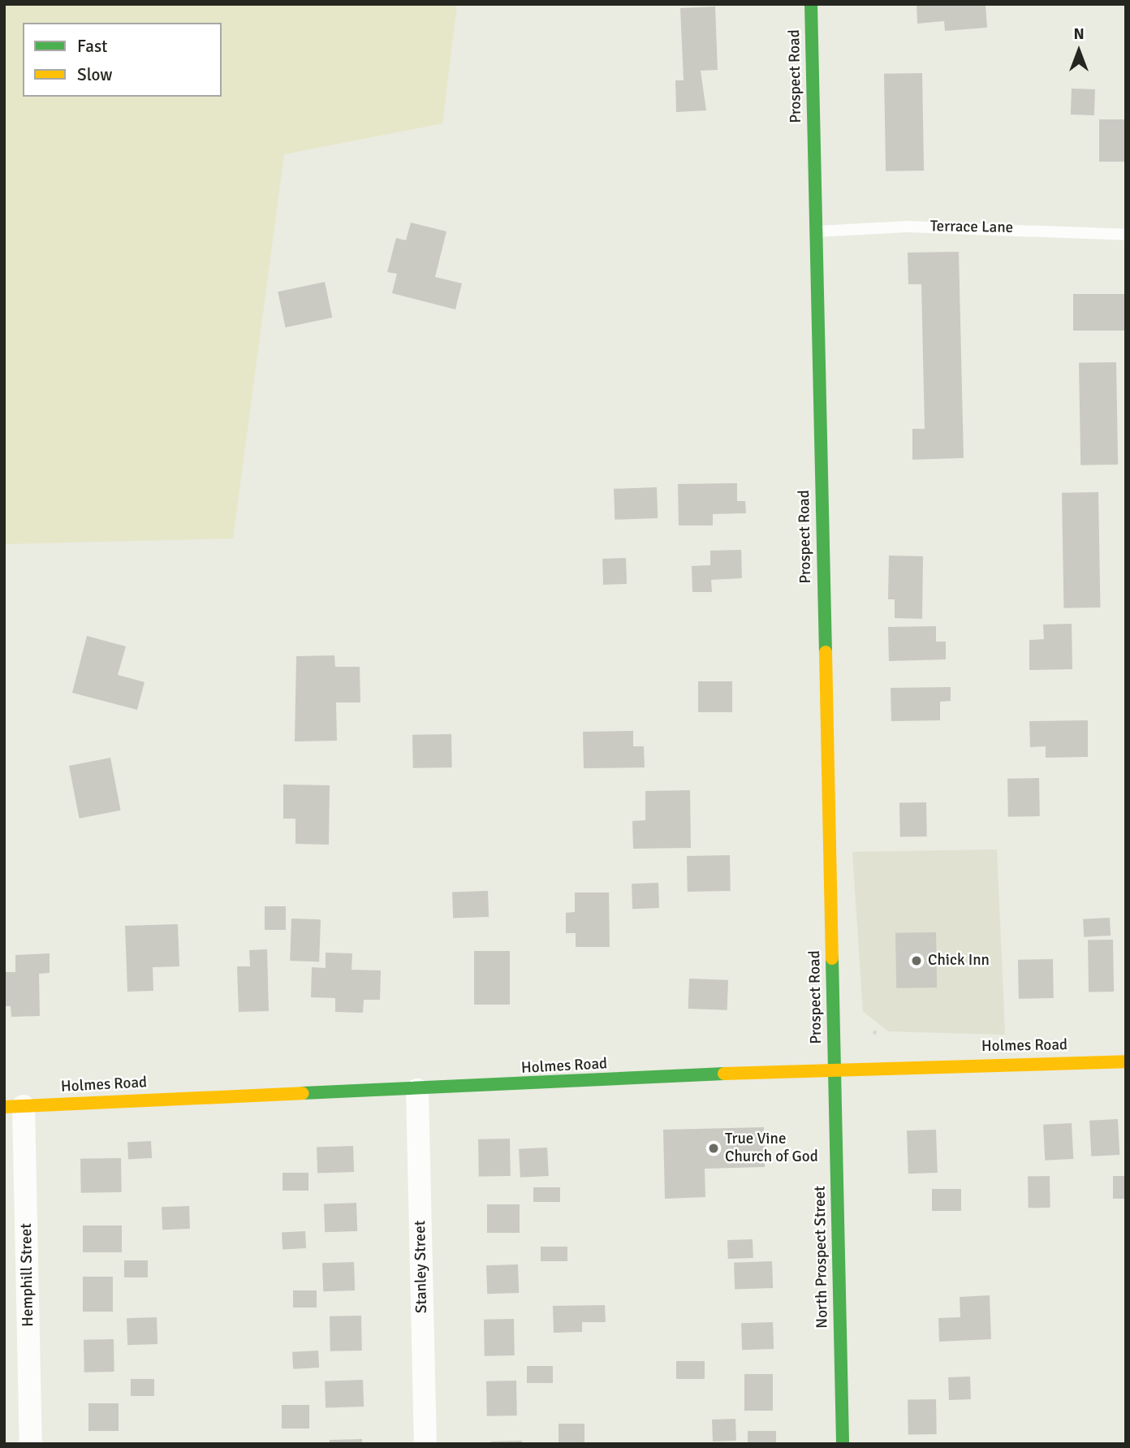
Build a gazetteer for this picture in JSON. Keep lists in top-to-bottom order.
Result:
{
  "streets": {
    "main road": ["Prospect Road", "Holmes Road", "North Prospect Street"],
    "street": ["Stanley Street", "Hemphill Street"],
    "lane": ["Terrace Lane"]
  },
  "crossings": [
    ["Prospect Road", "Terrace Lane"],
    ["Prospect Road", "Holmes Road"],
    ["Prospect Road", "North Prospect Street"],
    ["Holmes Road", "North Prospect Street"],
    ["Holmes Road", "Stanley Street"],
    ["Holmes Road", "Hemphill Street"]
  ],
  "places": ["Chick Inn", "True Vine Church of God"],
  "legend": ["Fast", "Slow"],
  "north": "top"
}
